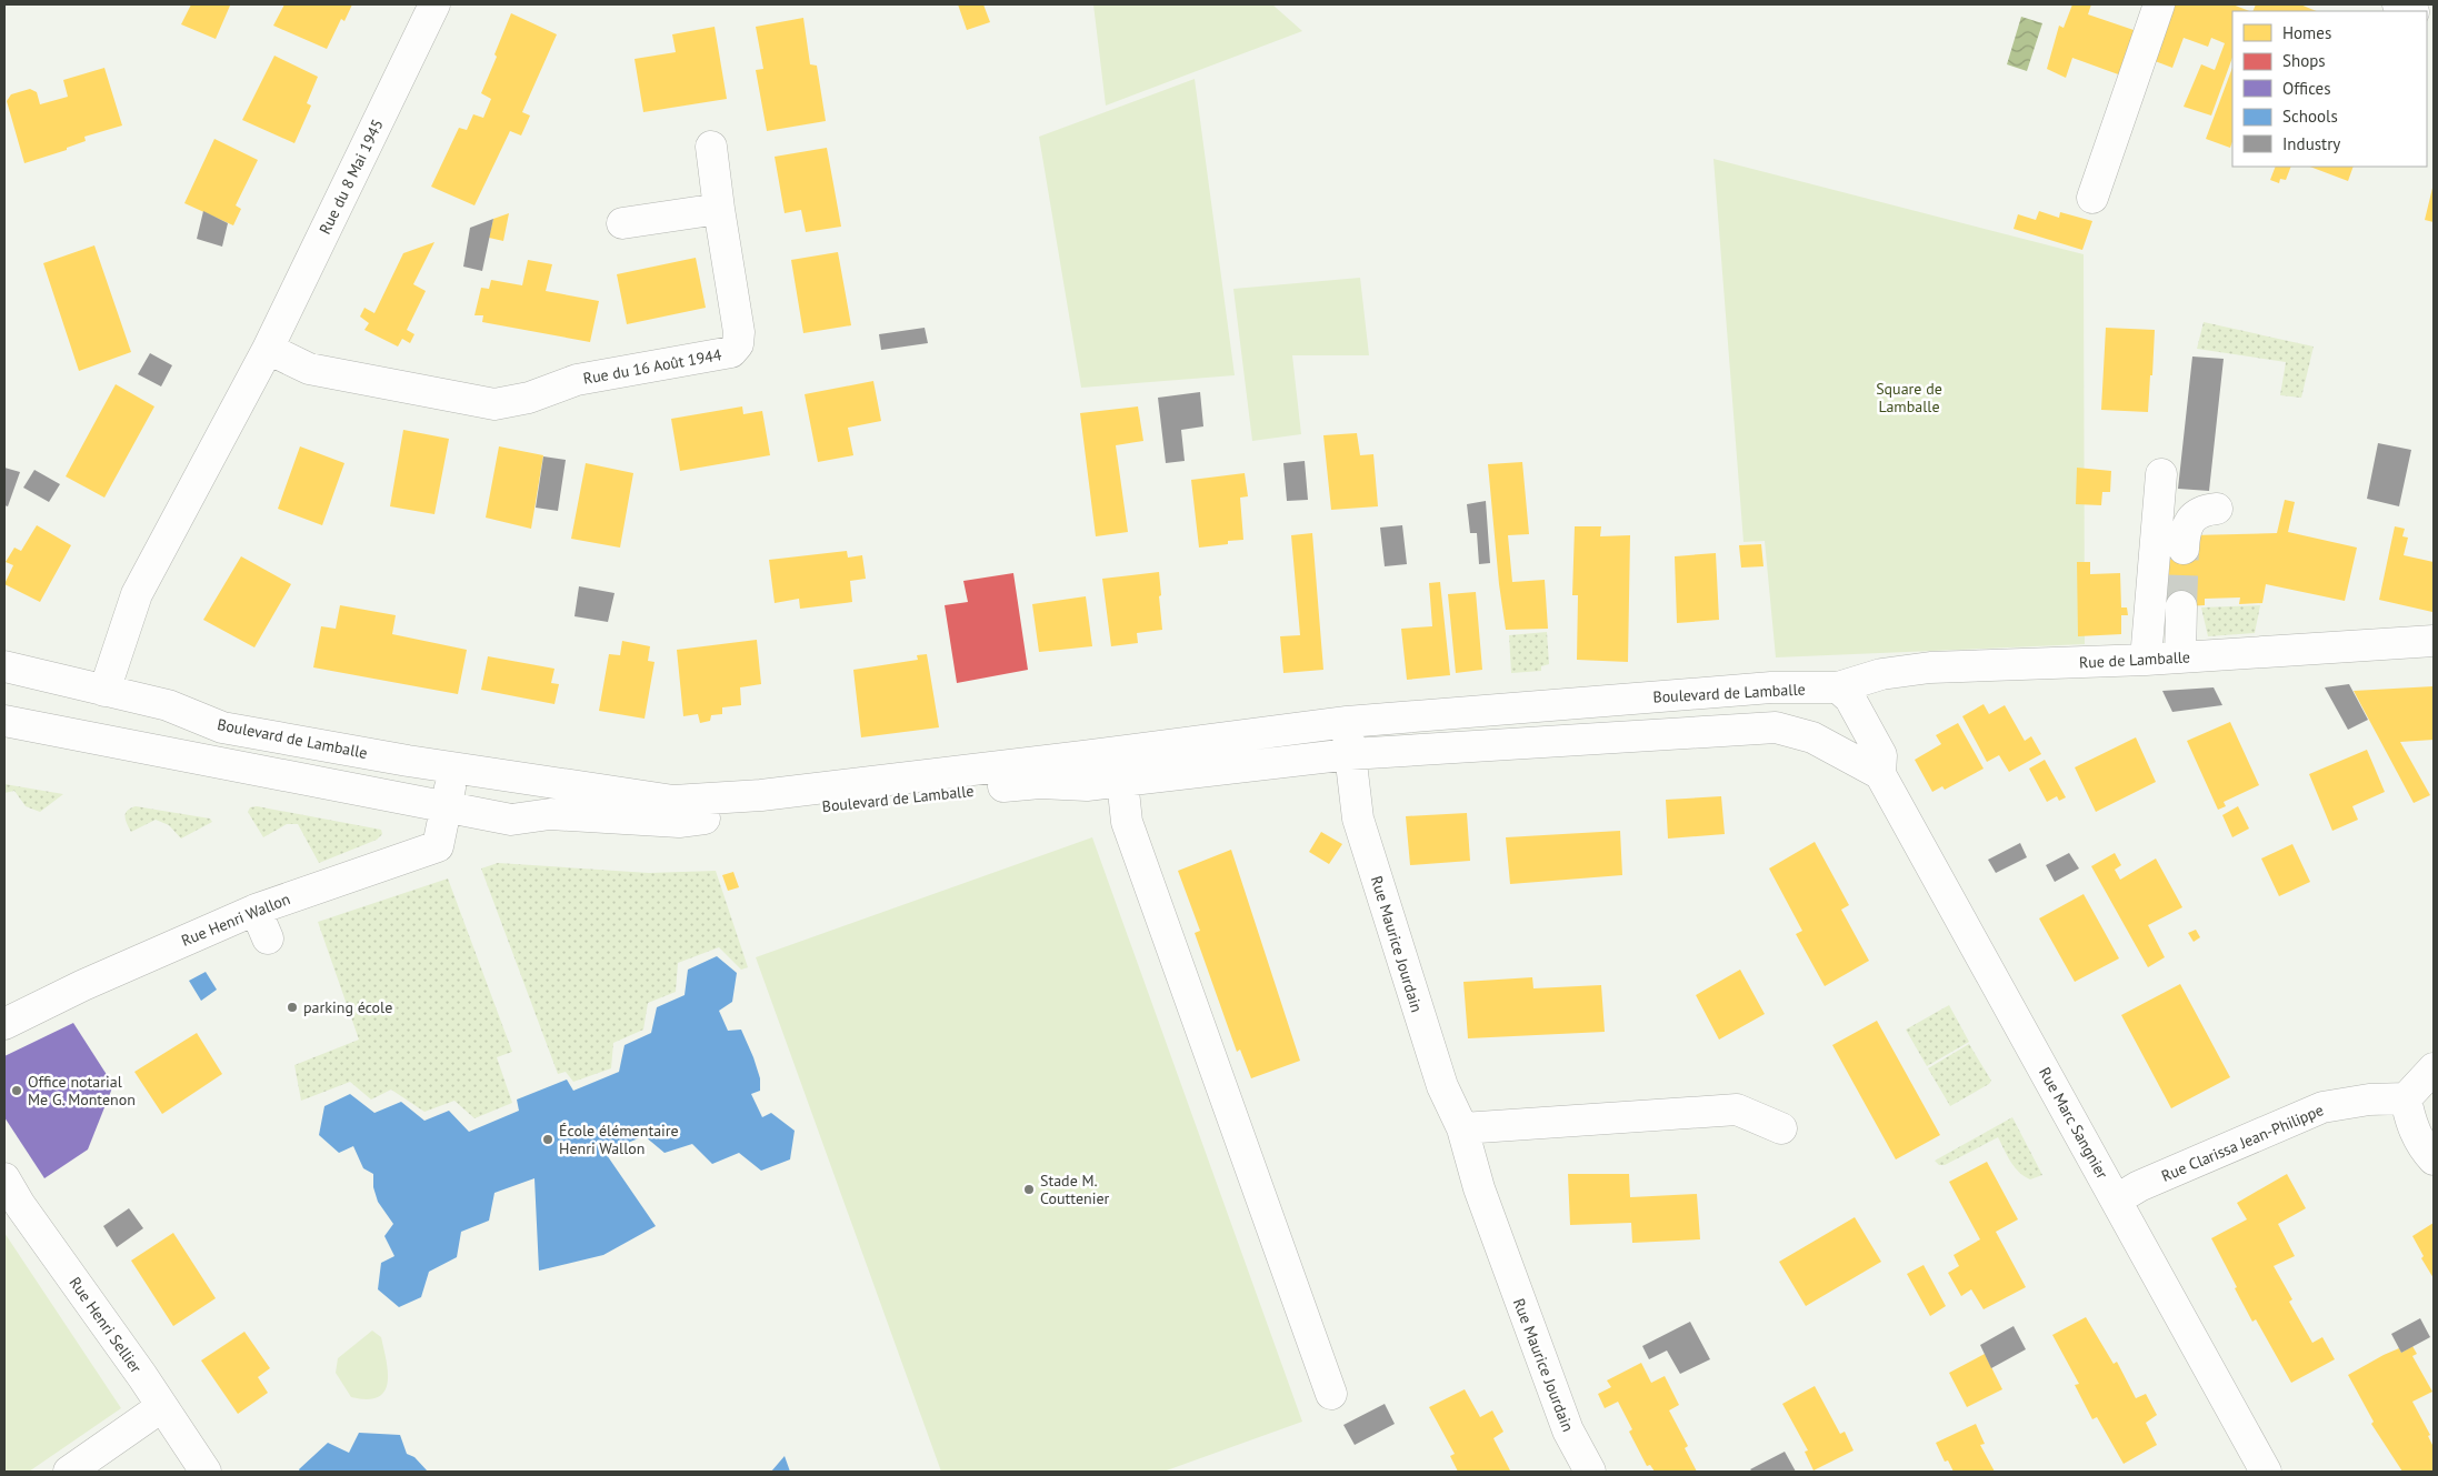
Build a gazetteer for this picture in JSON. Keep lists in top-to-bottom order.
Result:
{
  "streets": {
    "street": [
      "Rue du 8 Mai 1945",
      "Rue du 16 Août 1944",
      "Rue de Lamballe",
      "Boulevard de Lamballe",
      "Rue Henri Wallon",
      "Rue Maurice Jourdain",
      "Rue Marc Sangnier",
      "Rue Clarissa Jean-Philippe",
      "Rue Henri Sellier"
    ]
  },
  "crossings": [
    ["Rue du 8 Mai 1945", "Rue du 16 Août 1944"],
    ["Rue du 8 Mai 1945", "Boulevard de Lamballe"],
    ["Rue de Lamballe", "Boulevard de Lamballe"],
    ["Boulevard de Lamballe", "Rue Henri Wallon"],
    ["Boulevard de Lamballe", "Rue Maurice Jourdain"],
    ["Boulevard de Lamballe", "Rue Marc Sangnier"],
    ["Rue Marc Sangnier", "Rue Clarissa Jean-Philippe"]
  ],
  "parks": ["Square de Lamballe"],
  "places": [
    "parking école",
    "Office notarial Me G. Montenon",
    "École élémentaire Henri Wallon",
    "Stade M. Couttenier"
  ],
  "legend": [
    "Homes",
    "Shops",
    "Offices",
    "Schools",
    "Industry"
  ]
}
